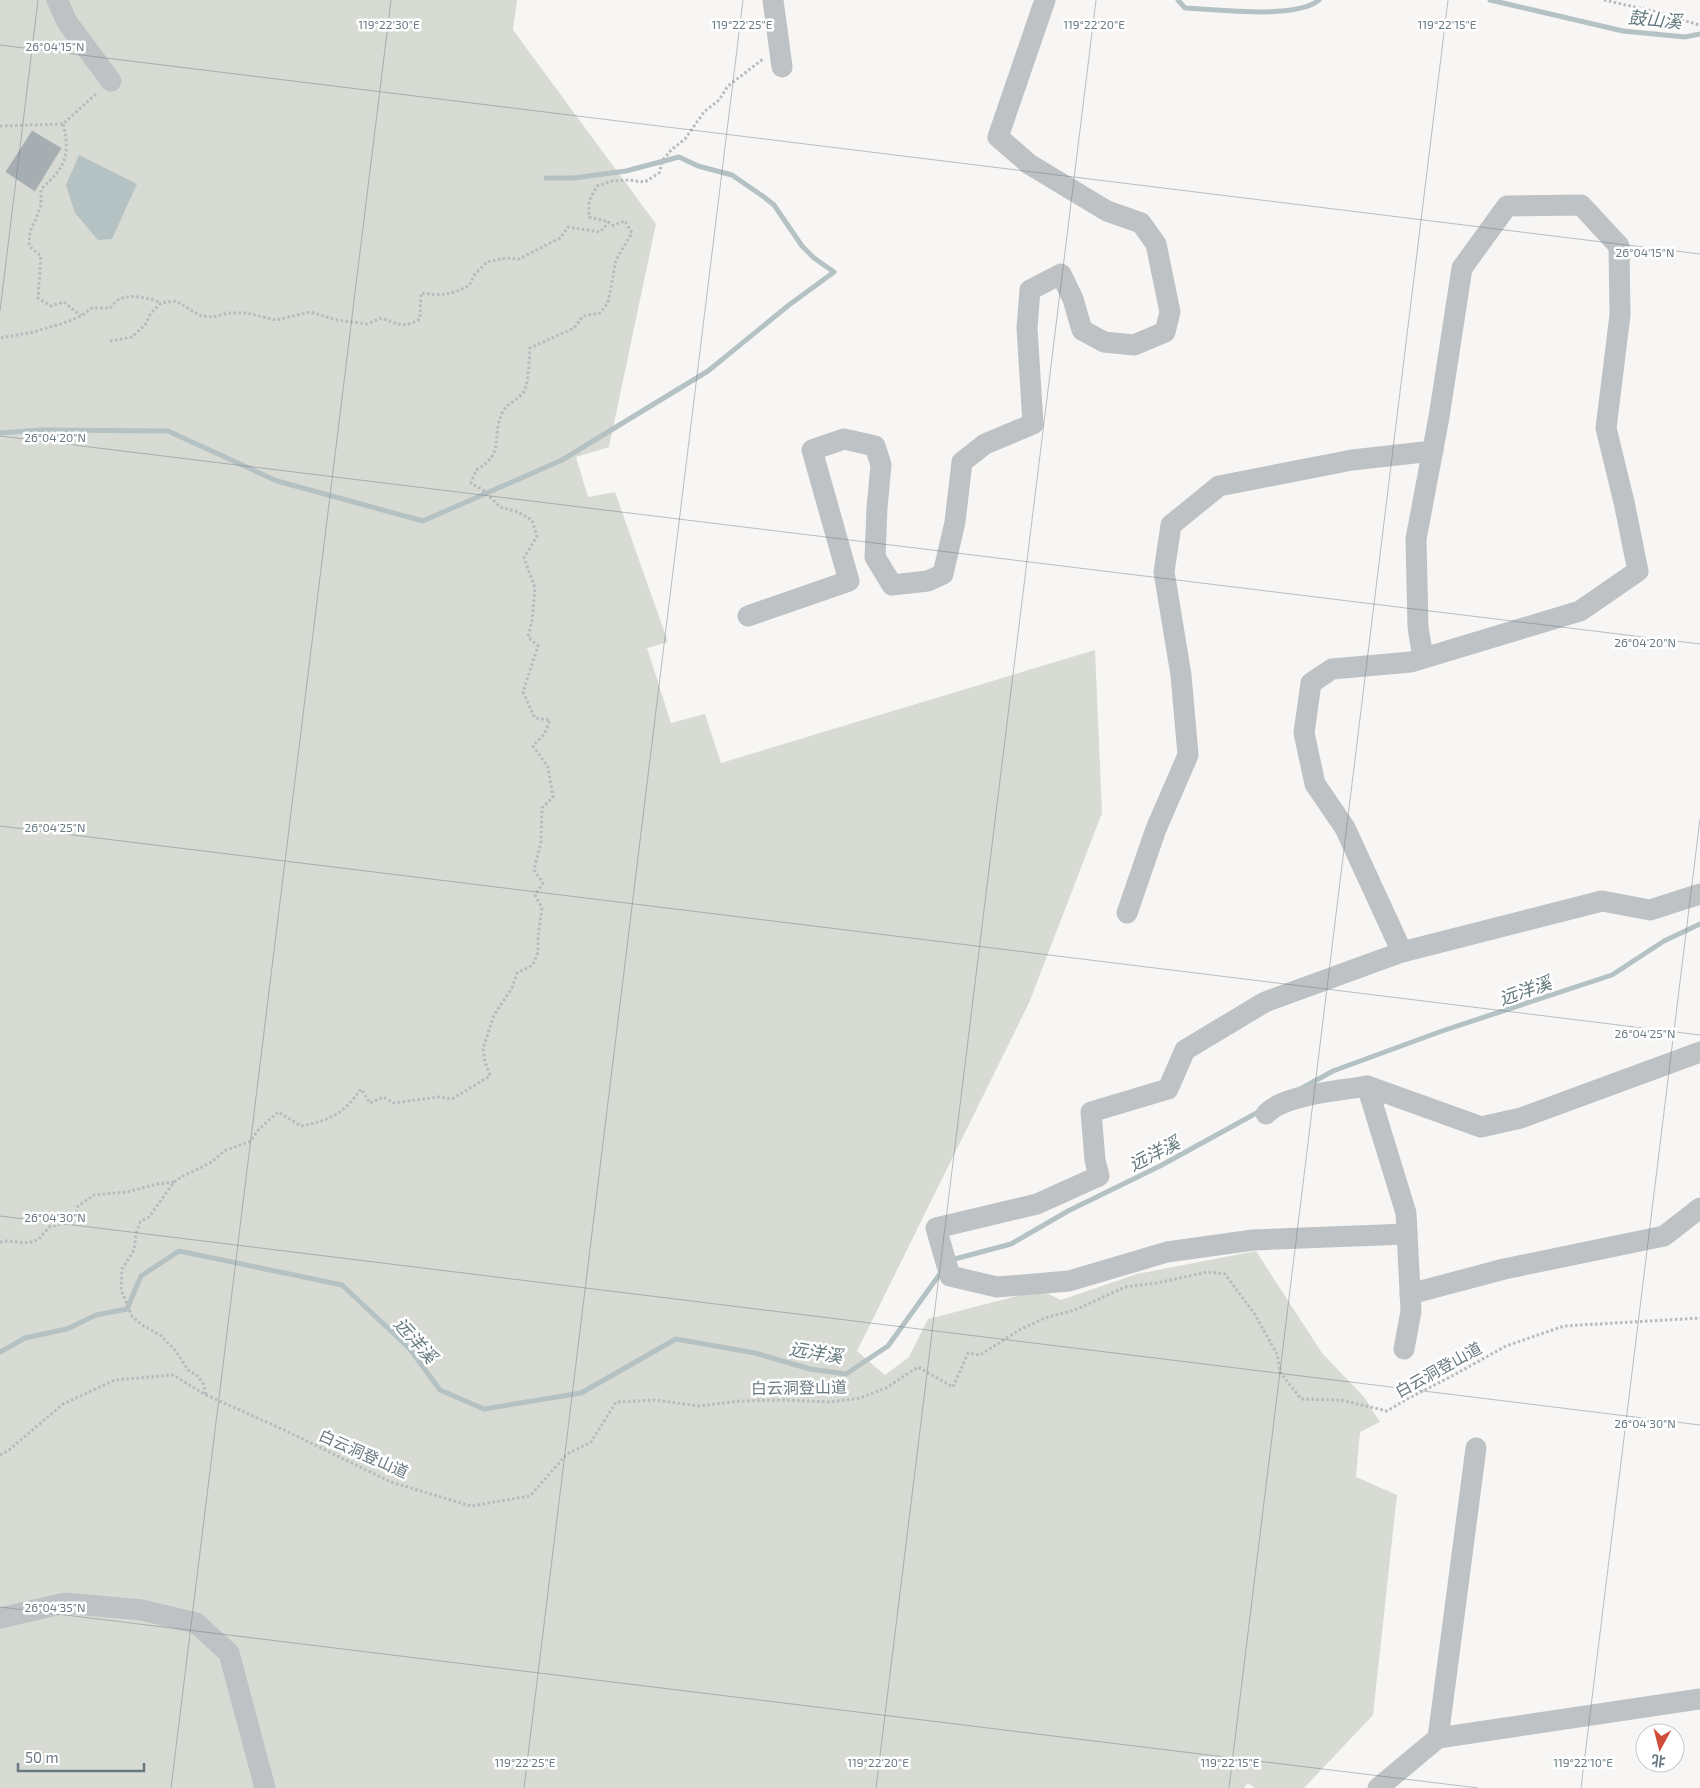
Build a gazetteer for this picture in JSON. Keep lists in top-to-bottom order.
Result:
{
  "streets": {
    "path": ["白云洞登山道"]
  },
  "water": ["鼓山溪", "远洋溪"],
  "scale_bar": "50 m",
  "north": "bottom",
  "coordinates": [
    "119°22'30\"E",
    "119°22'25\"E",
    "119°22'20\"E",
    "119°22'15\"E",
    "26°04'15\"N",
    "26°04'20\"N",
    "26°04'25\"N",
    "26°04'30\"N",
    "26°04'35\"N",
    "119°22'10\"E"
  ]
}
